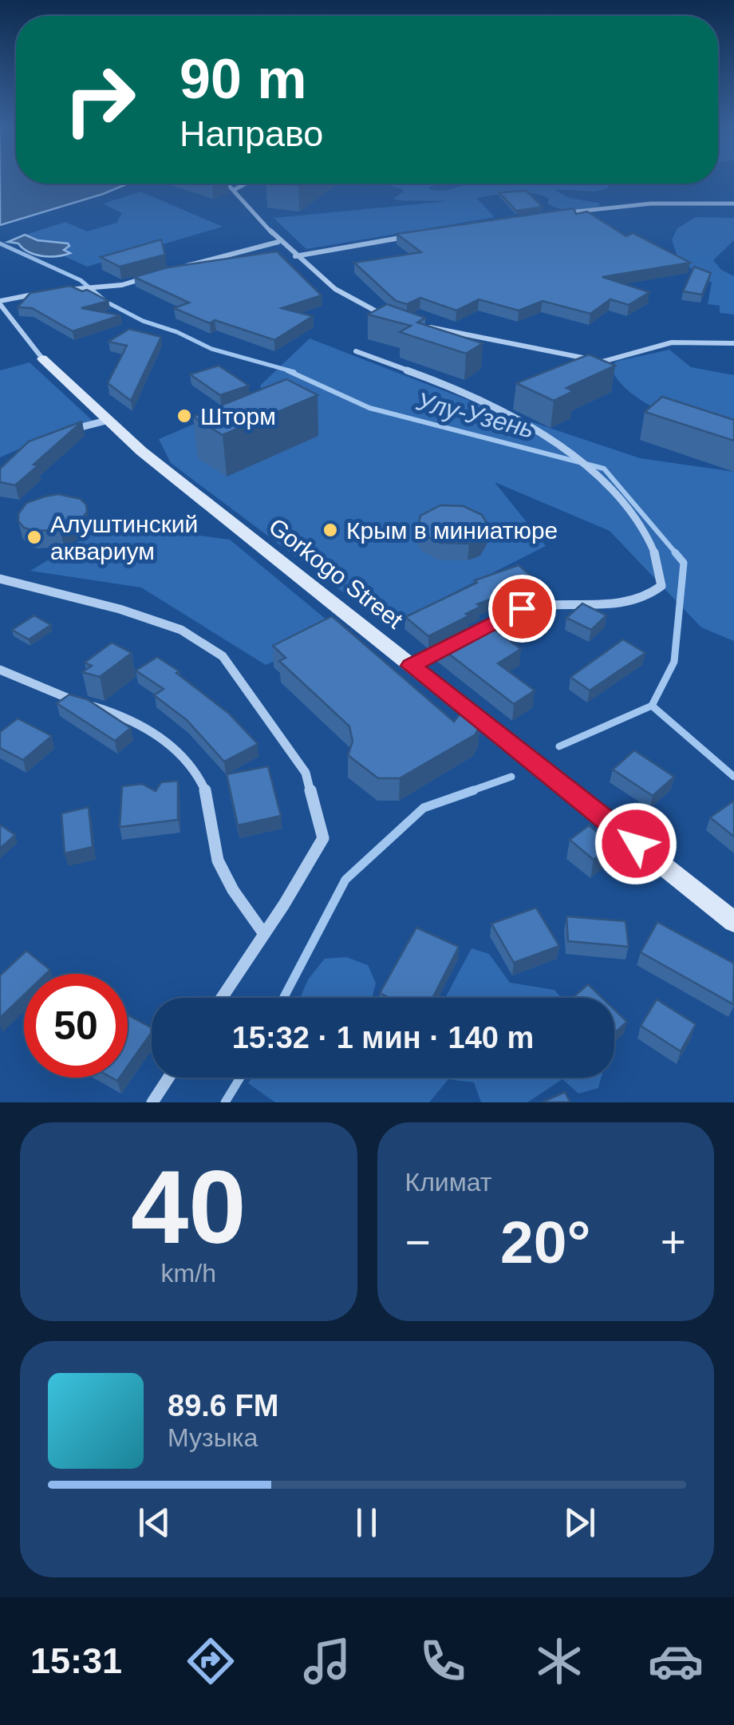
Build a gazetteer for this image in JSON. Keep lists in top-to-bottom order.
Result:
{
  "streets": {
    "main road": ["Gorkogo Street"]
  },
  "water": ["Улу-Узень"],
  "places": ["Шторм", "Крым в миниатюре", "Алуштинский аквариум"],
  "page": {
    "turn": ["90 m", "Направо"],
    "limit": "50",
    "trip": "15:32 · 1 мин · 140 m",
    "tile": [
      ["40", "km/h"],
      "Климат"
    ],
    "heat": ["−", "20°", "+"],
    "song": ["89.6 FM", "Музыка"],
    "tabs": "15:31"
  }
}
